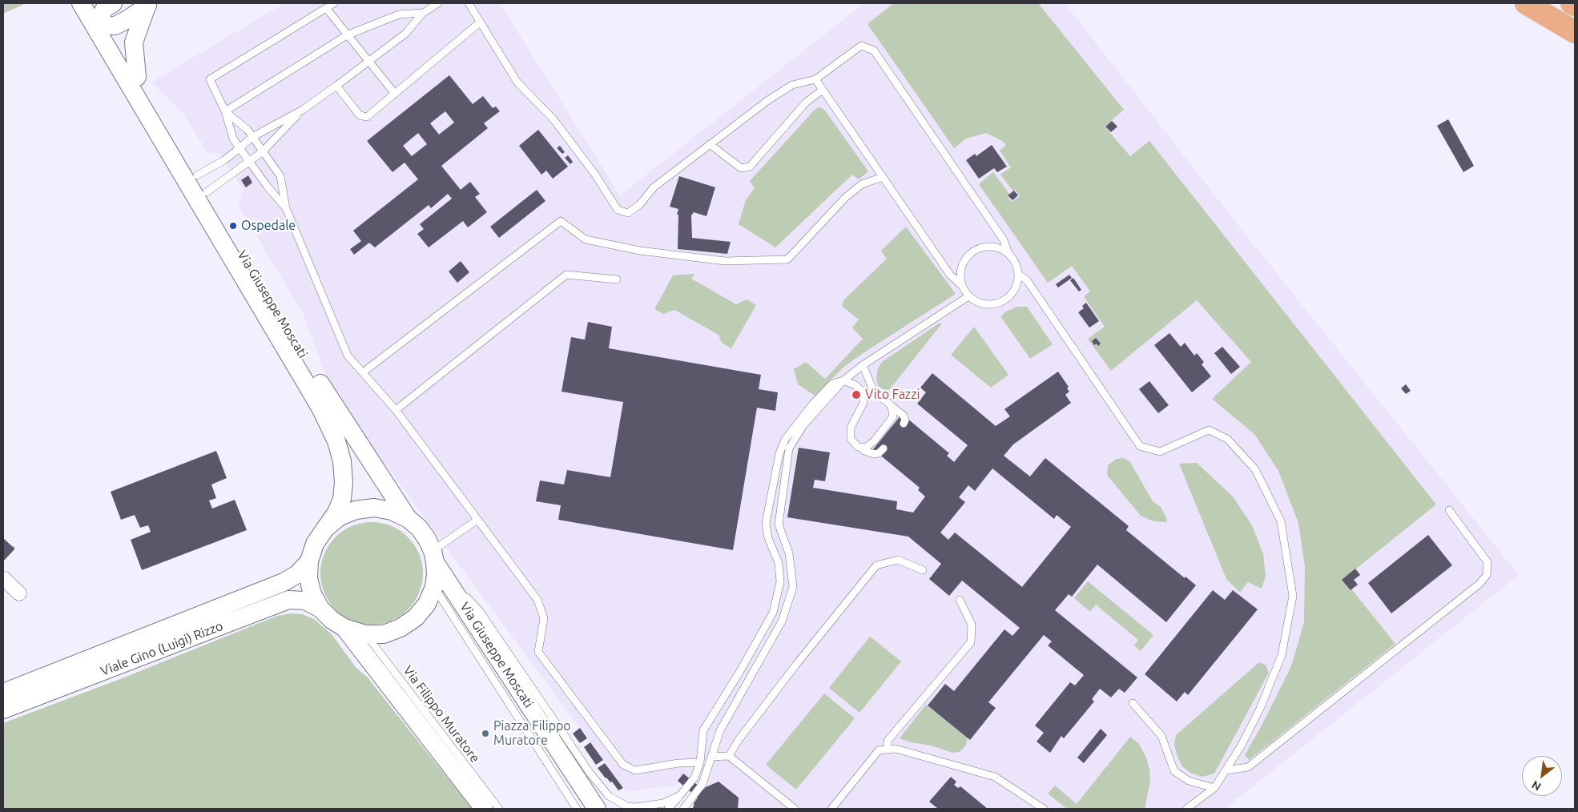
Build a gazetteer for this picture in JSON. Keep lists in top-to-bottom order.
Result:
{
  "streets": {
    "street": ["Via Giuseppe Moscati", "Viale Gino (Luigi) Rizzo"],
    "lane": ["Via Filippo Muratore"]
  },
  "crossings": [
    ["Via Giuseppe Moscati", "Viale Gino (Luigi) Rizzo"],
    ["Via Giuseppe Moscati", "Via Filippo Muratore"],
    ["Viale Gino (Luigi) Rizzo", "Via Filippo Muratore"]
  ],
  "places": ["Ospedale", "Vito Fazzi", "Piazza Filippo Muratore"],
  "north": "bottom left"
}
